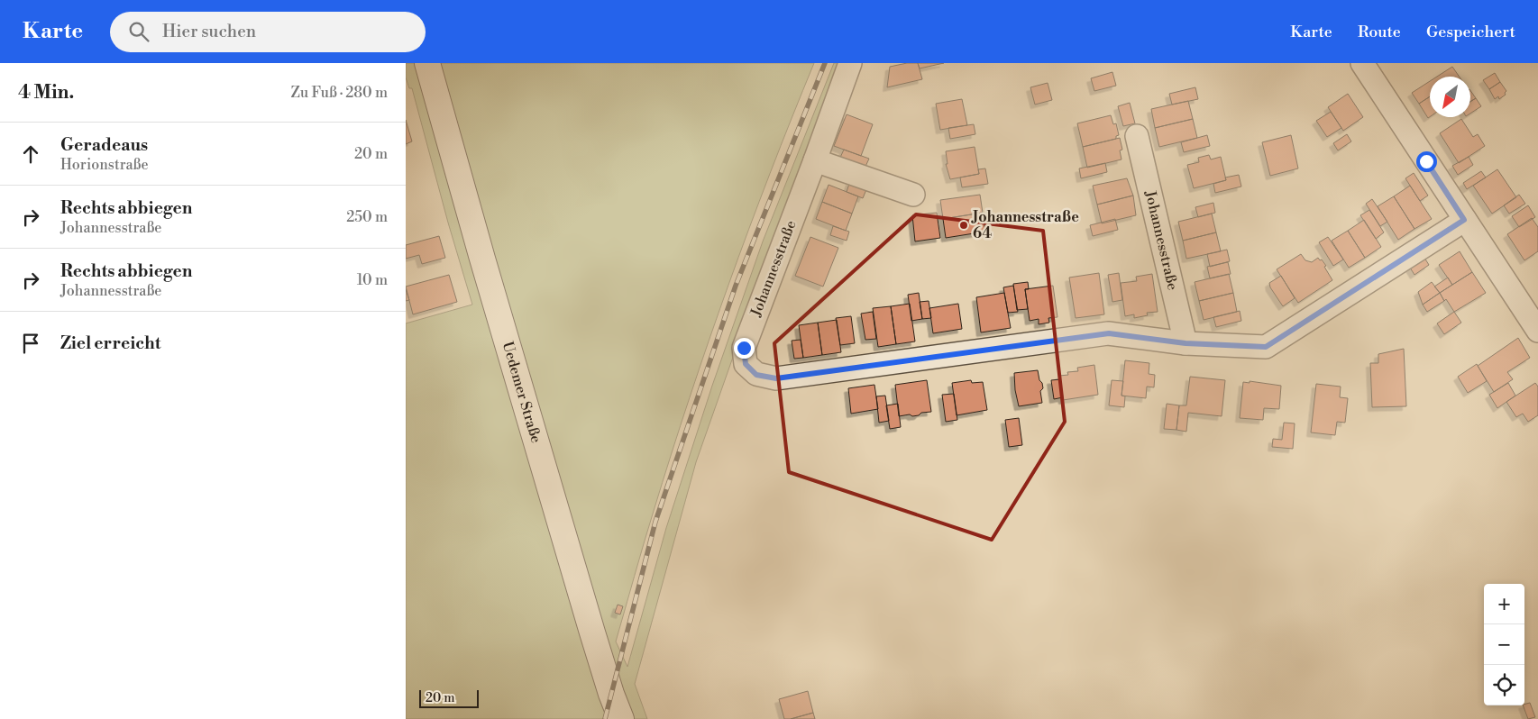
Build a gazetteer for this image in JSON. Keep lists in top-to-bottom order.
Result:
{
  "streets": {
    "main road": ["Uedemer Straße"],
    "street": ["Johannesstraße"]
  },
  "places": ["Johannesstraße 64"],
  "scale_bar": "20 m",
  "north": "bottom left",
  "page": {
    "header": "Karte",
    "search": "Hier suchen",
    "nav": ["Karte", "Route", "Gespeichert"],
    "heading": ["4 Min.", "Zu Fuß · 280 m"],
    "list": [
      ["Geradeaus", "Horionstraße", "20 m"],
      ["Rechts abbiegen", "Johannesstraße", "250 m"],
      ["Rechts abbiegen", "Johannesstraße", "10 m"],
      "Ziel erreicht"
    ],
    "map_buttons": ["+", "−"],
    "scale": "20 m"
  }
}
